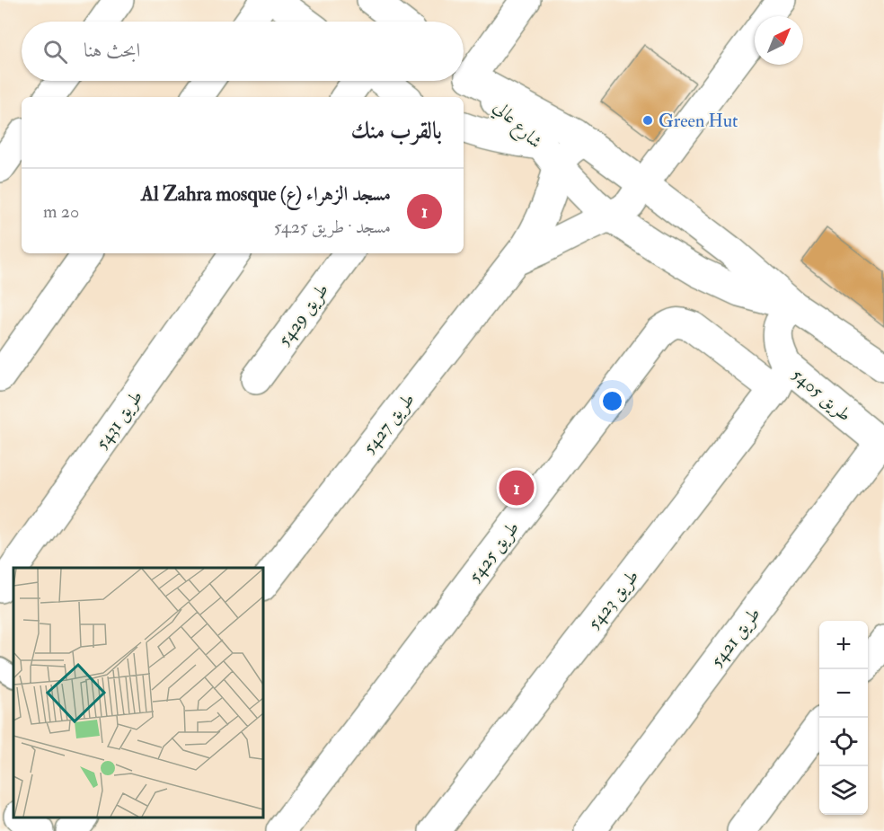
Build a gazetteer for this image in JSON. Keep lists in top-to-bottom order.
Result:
{
  "streets": {
    "street": [
      "شارع عالي",
      "طريق 5429",
      "طريق 5405",
      "طريق 5431",
      "طريق 5427",
      "طريق 5425",
      "طريق 5423",
      "طريق 5421"
    ]
  },
  "crossings": [
    ["شارع عالي", "طريق 5405"],
    ["شارع عالي", "طريق 5427"],
    ["طريق 5405", "طريق 5425"],
    ["طريق 5405", "طريق 5423"],
    ["طريق 5405", "طريق 5421"],
    ["طريق 5425", "طريق 5423"]
  ],
  "places": ["Green Hut"],
  "north": "top right",
  "page": {
    "search": "ابحث هنا",
    "heading": "بالقرب منك",
    "list": [
      {
        "mark": "1",
        "name": "مسجد الزهراء (ع) Al Zahra mosque",
        "note": "مسجد · طريق 5425",
        "value": "20 m"
      }
    ],
    "pins": "1",
    "map_buttons": ["+", "−"]
  }
}
